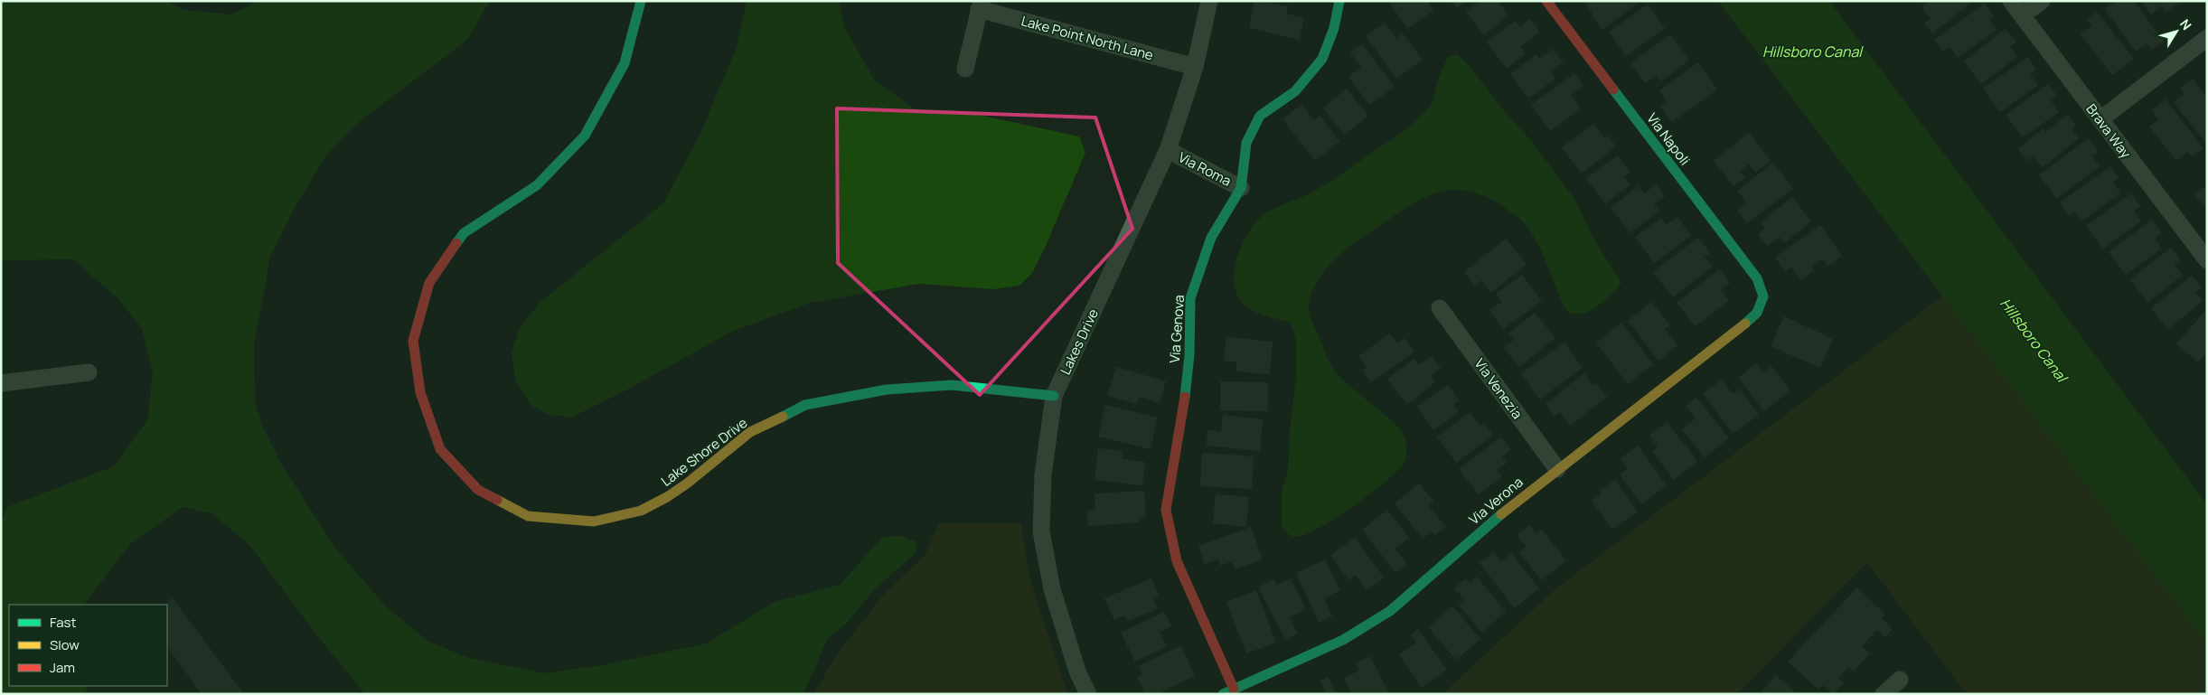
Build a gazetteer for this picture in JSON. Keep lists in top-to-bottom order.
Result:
{
  "streets": {
    "street": [
      "Lake Point North Lane",
      "Brava Way",
      "Via Napoli",
      "Via Roma",
      "Via Genova",
      "Lakes Drive",
      "Via Venezia",
      "Lake Shore Drive",
      "Via Verona"
    ]
  },
  "crossings": [
    ["Lake Point North Lane", "Lakes Drive"],
    ["Via Napoli", "Via Verona"],
    ["Via Roma", "Via Genova"],
    ["Via Roma", "Lakes Drive"],
    ["Via Genova", "Via Verona"],
    ["Lakes Drive", "Lake Shore Drive"],
    ["Via Venezia", "Via Verona"]
  ],
  "water": ["Hillsboro Canal"],
  "legend": ["Fast", "Slow", "Jam"],
  "north": "top right"
}
